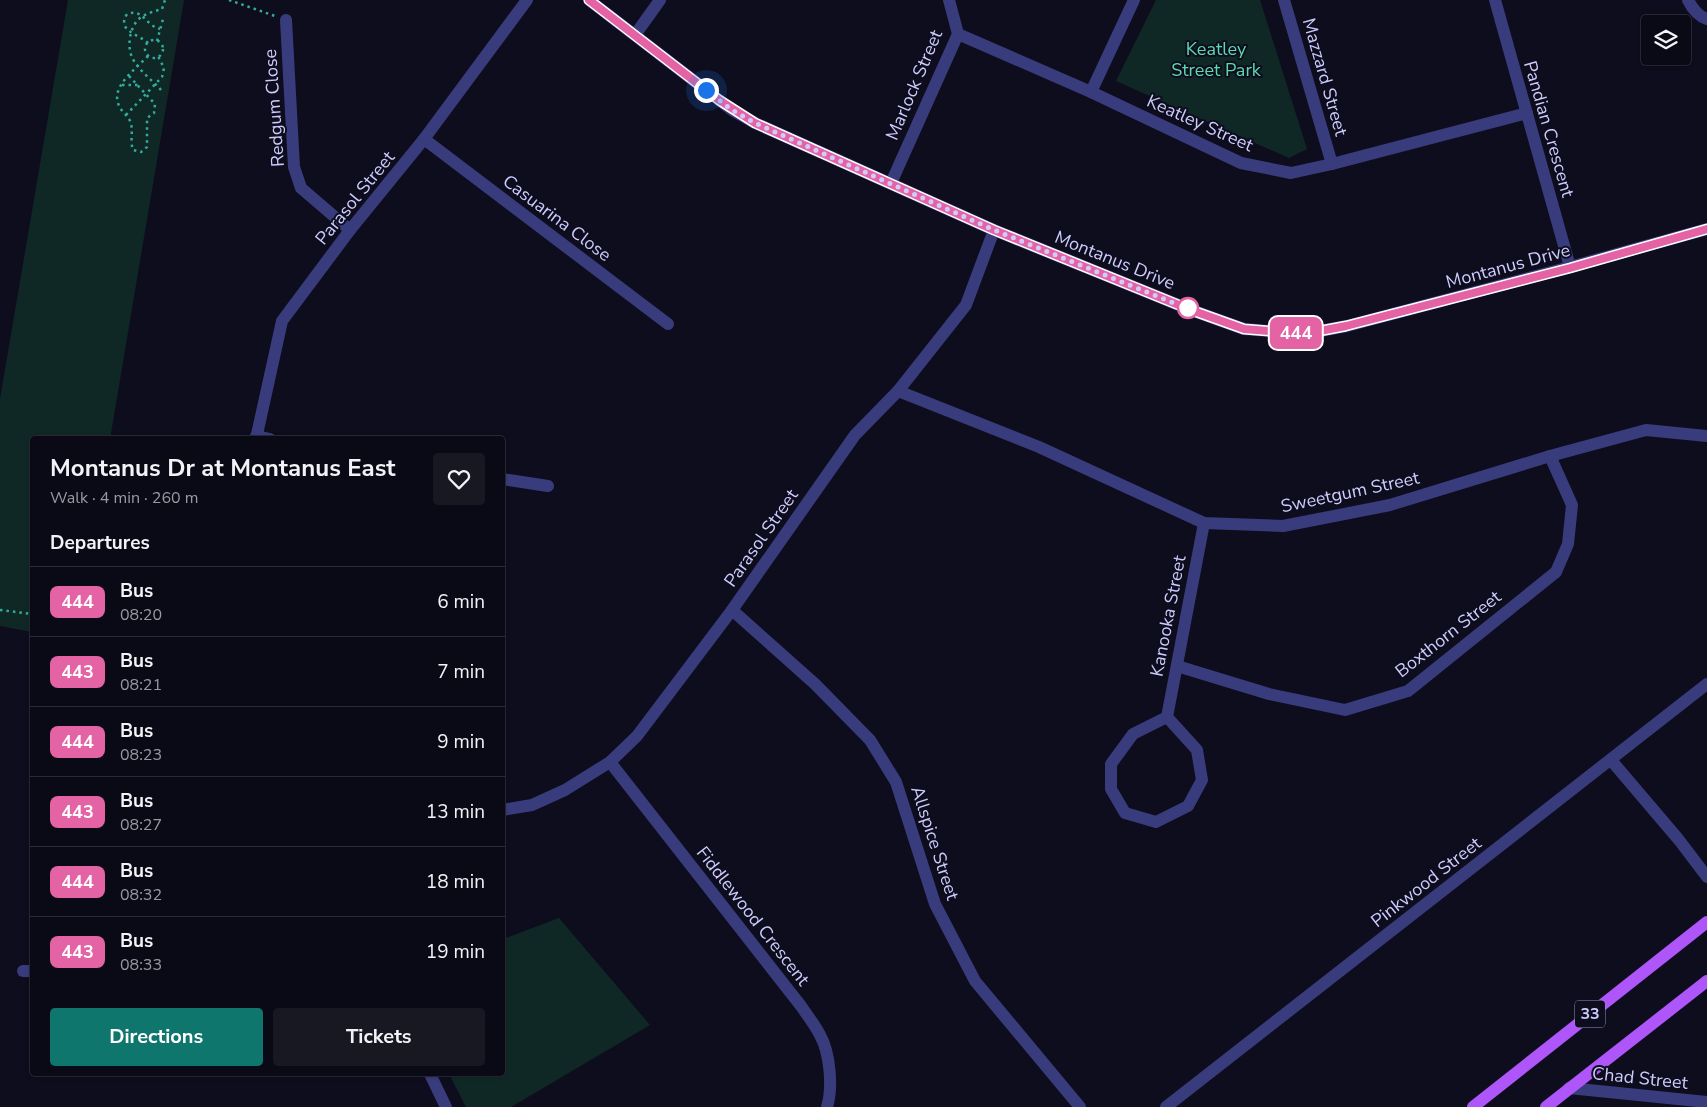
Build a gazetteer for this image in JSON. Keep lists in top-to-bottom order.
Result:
{
  "streets": {
    "main road": ["33"],
    "street": [
      "Mazzard Street",
      "Marlock Street",
      "Redgum Close",
      "Keatley Street",
      "Pandian Crescent",
      "Parasol Street",
      "Casuarina Close",
      "Montanus Drive",
      "Sweetgum Street",
      "Kanooka Street",
      "Boxthorn Street",
      "Allspice Street",
      "Pinkwood Street",
      "Fiddlewood Crescent",
      "Chad Street"
    ]
  },
  "crossings": [
    ["Mazzard Street", "Keatley Street"],
    ["Marlock Street", "Keatley Street"],
    ["Marlock Street", "Montanus Drive"],
    ["Redgum Close", "Parasol Street"],
    ["Keatley Street", "Pandian Crescent"],
    ["Pandian Crescent", "Montanus Drive"],
    ["Parasol Street", "Casuarina Close"],
    ["Parasol Street", "Montanus Drive"],
    ["Parasol Street", "Sweetgum Street"],
    ["Parasol Street", "Allspice Street"],
    ["Parasol Street", "Fiddlewood Crescent"],
    ["Sweetgum Street", "Kanooka Street"],
    ["Sweetgum Street", "Boxthorn Street"],
    ["Kanooka Street", "Boxthorn Street"],
    ["33", "Chad Street"]
  ],
  "parks": ["Keatley Street Park"],
  "lines": ["bus line 444"],
  "page": {
    "on_map": "444",
    "heading": [
      ["Montanus Dr at Montanus East", "Walk · 4 min · 260 m"],
      "Departures"
    ],
    "list": [
      {
        "mark": "444",
        "name": "Bus",
        "note": "08:20",
        "value": "6 min"
      },
      {
        "mark": "443",
        "name": "Bus",
        "note": "08:21",
        "value": "7 min"
      },
      {
        "mark": "444",
        "name": "Bus",
        "note": "08:23",
        "value": "9 min"
      },
      {
        "mark": "443",
        "name": "Bus",
        "note": "08:27",
        "value": "13 min"
      },
      {
        "mark": "444",
        "name": "Bus",
        "note": "08:32",
        "value": "18 min"
      },
      {
        "mark": "443",
        "name": "Bus",
        "note": "08:33",
        "value": "19 min"
      }
    ],
    "buttons": ["Directions", "Tickets"]
  }
}
